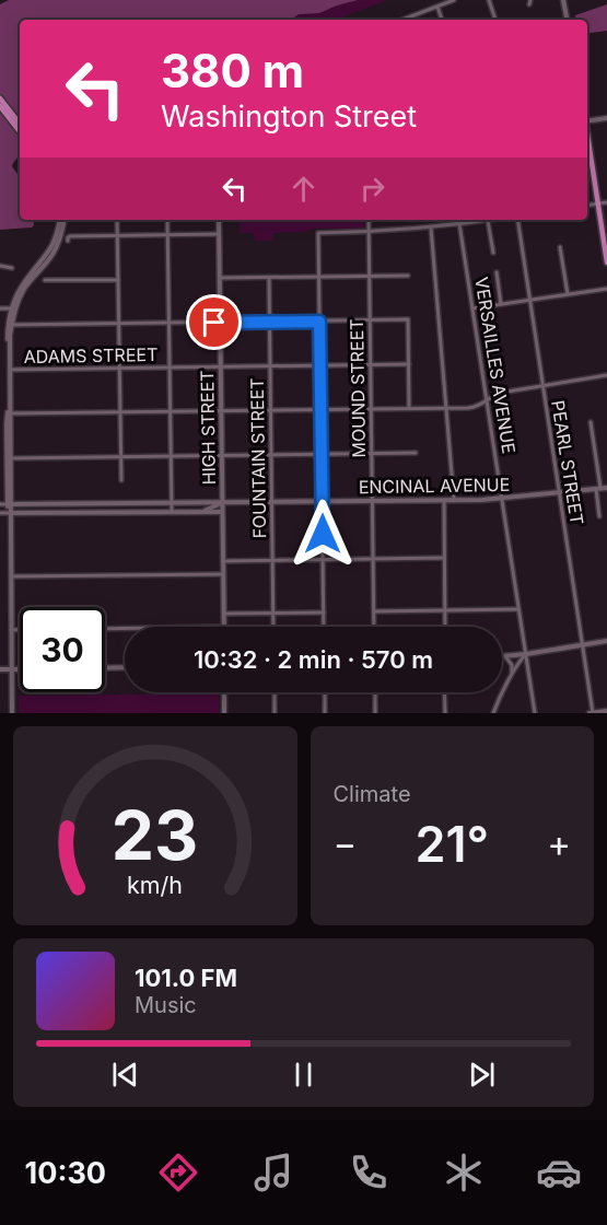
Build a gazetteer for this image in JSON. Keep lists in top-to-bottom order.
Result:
{
  "streets": {
    "main road": ["HIGH STREET", "ENCINAL AVENUE"],
    "street": [
      "ADAMS STREET",
      "VERSAILLES AVENUE",
      "MOUND STREET",
      "FOUNTAIN STREET",
      "PEARL STREET"
    ]
  },
  "crossings": [
    ["ADAMS STREET", "MOUND STREET"],
    ["ADAMS STREET", "HIGH STREET"],
    ["ADAMS STREET", "FOUNTAIN STREET"],
    ["VERSAILLES AVENUE", "ENCINAL AVENUE"],
    ["MOUND STREET", "ENCINAL AVENUE"],
    ["HIGH STREET", "ENCINAL AVENUE"],
    ["FOUNTAIN STREET", "ENCINAL AVENUE"],
    ["PEARL STREET", "ENCINAL AVENUE"]
  ],
  "page": {
    "turn": ["380 m", "Washington Street"],
    "limit": "30",
    "trip": "10:32 · 2 min · 570 m",
    "tile": "Climate",
    "heat": ["−", "21°", "+"],
    "song": ["101.0 FM", "Music"],
    "tabs": "10:30",
    "gauge": ["23", "km/h"]
  }
}
